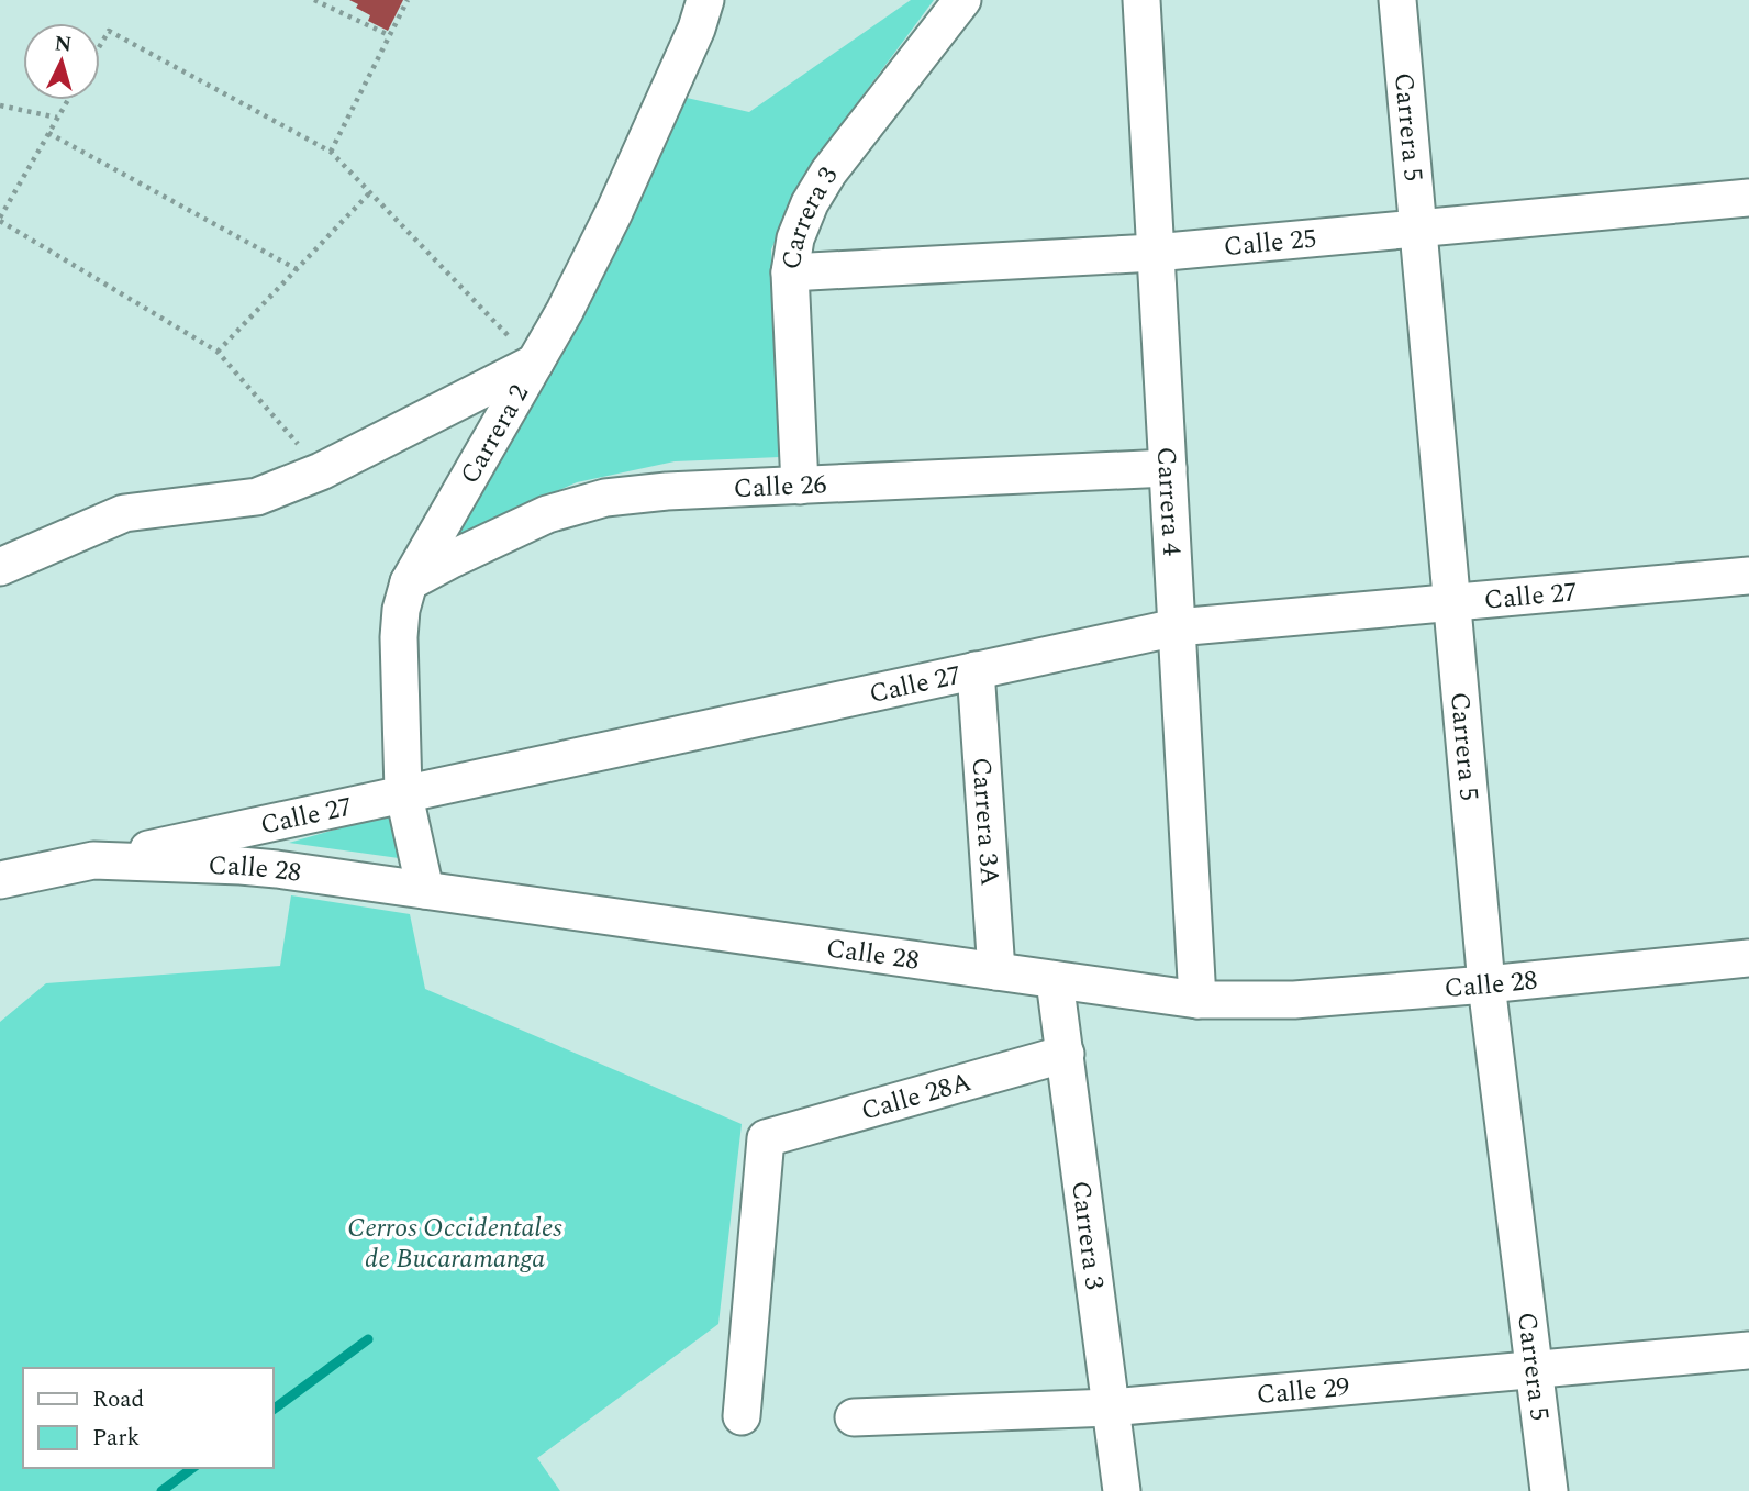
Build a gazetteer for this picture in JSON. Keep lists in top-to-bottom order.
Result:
{
  "streets": {
    "street": [
      "Carrera 5",
      "Carrera 3",
      "Calle 25",
      "Carrera 2",
      "Calle 26",
      "Carrera 4",
      "Calle 27",
      "Carrera 3A",
      "Calle 28",
      "Calle 28A",
      "Calle 29"
    ]
  },
  "crossings": [
    ["Carrera 5", "Calle 25"],
    ["Carrera 5", "Calle 27"],
    ["Carrera 5", "Calle 28"],
    ["Carrera 5", "Calle 29"],
    ["Carrera 3", "Calle 25"],
    ["Carrera 3", "Calle 26"],
    ["Carrera 3", "Calle 28"],
    ["Carrera 3", "Calle 28A"],
    ["Carrera 3", "Calle 29"],
    ["Calle 25", "Carrera 4"],
    ["Carrera 2", "Calle 26"],
    ["Carrera 2", "Calle 27"],
    ["Carrera 2", "Calle 28"],
    ["Calle 26", "Carrera 4"],
    ["Carrera 4", "Calle 27"],
    ["Carrera 4", "Calle 28"],
    ["Calle 27", "Carrera 3A"],
    ["Calle 27", "Calle 28"],
    ["Carrera 3A", "Calle 28"]
  ],
  "parks": ["Cerros Occidentales de Bucaramanga"],
  "legend": ["Road", "Park"],
  "north": "top"
}
